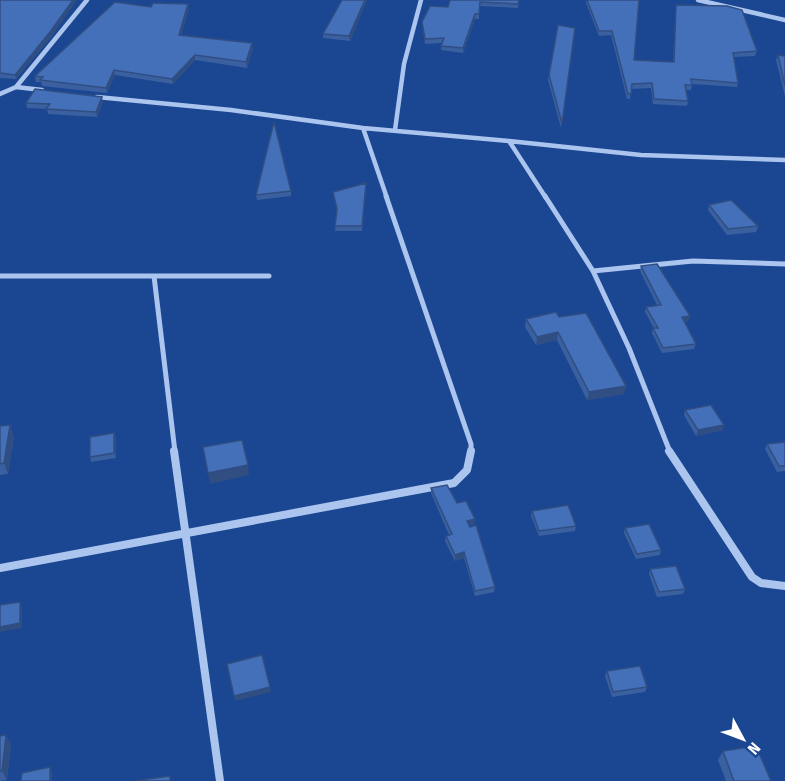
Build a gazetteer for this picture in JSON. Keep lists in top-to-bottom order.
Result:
{
  "north": "bottom right"
}
